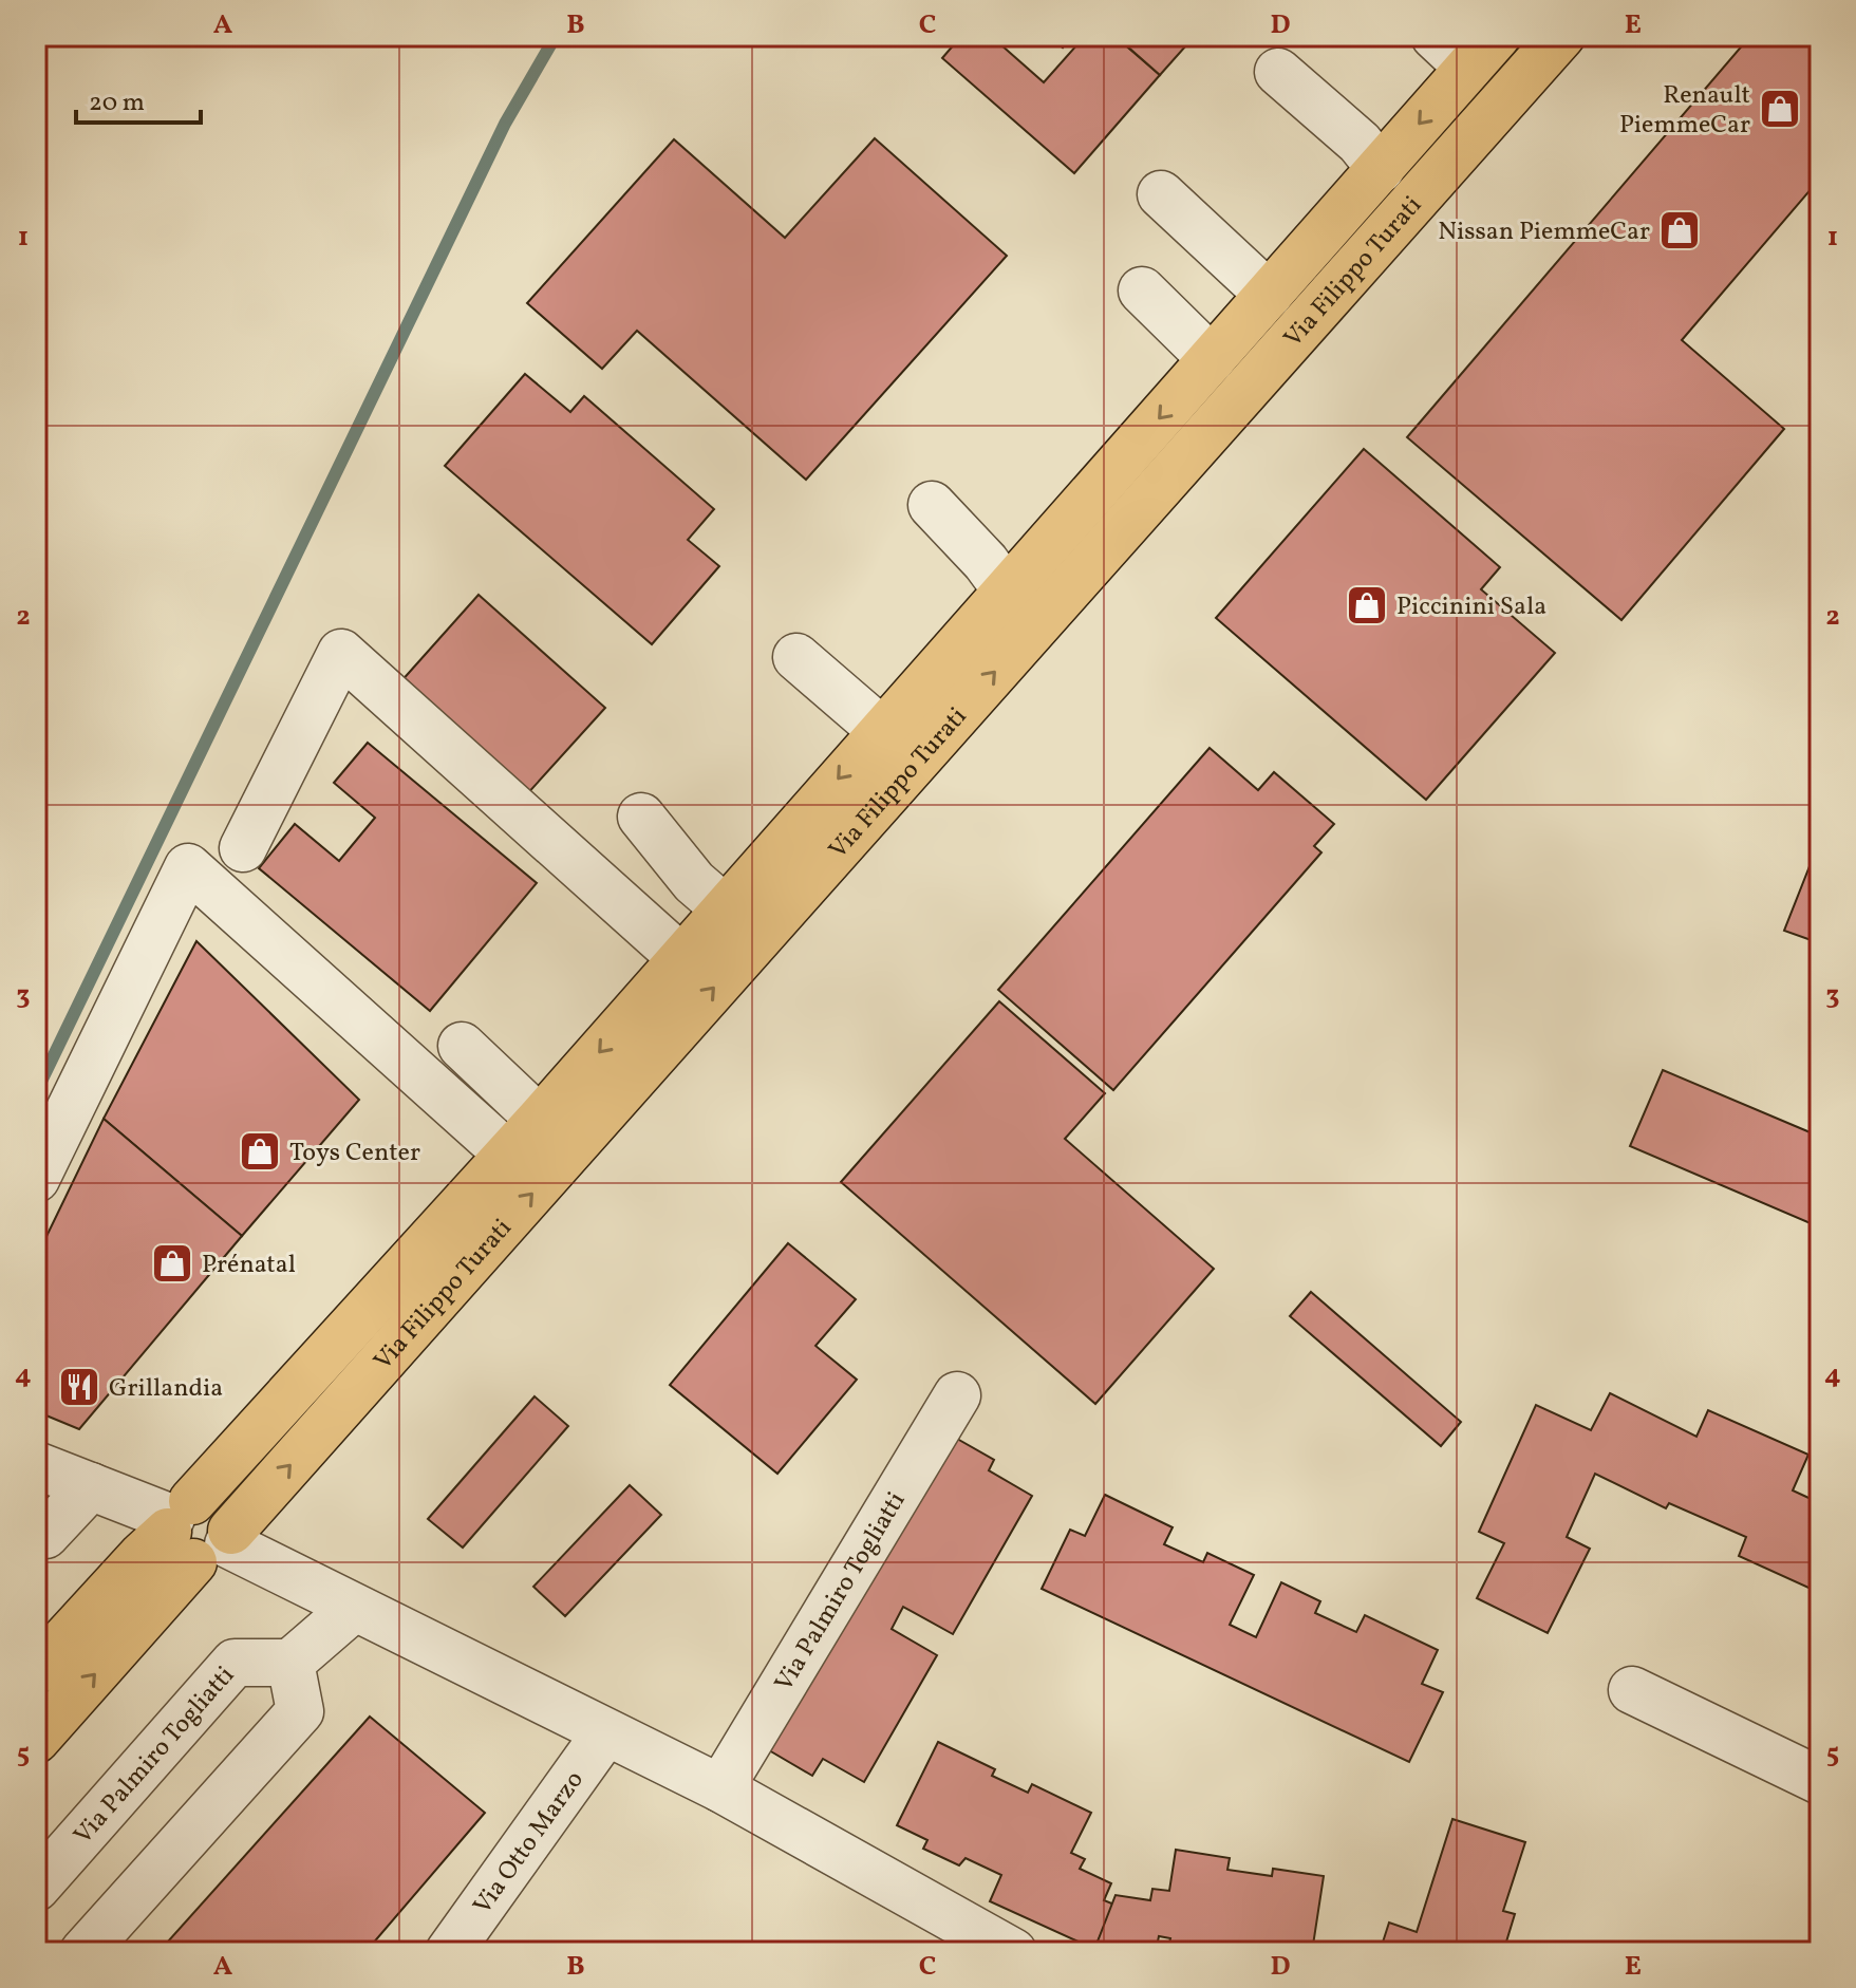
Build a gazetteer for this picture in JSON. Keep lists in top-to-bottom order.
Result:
{
  "streets": {
    "main road": ["Via Filippo Turati"],
    "street": ["Via Palmiro Togliatti", "Via Otto Marzo"]
  },
  "places": {
    "shop": [
      "Renault PiemmeCar",
      "Nissan PiemmeCar",
      "Piccinini Sala",
      "Toys Center",
      "Prénatal"
    ],
    "restaurant": ["Grillandia"]
  },
  "scale_bar": "20 m",
  "grid": {
    "columns": [
      "A",
      "B",
      "C",
      "D",
      "E"
    ],
    "rows": [
      "1",
      "2",
      "3",
      "4",
      "5"
    ]
  }
}
